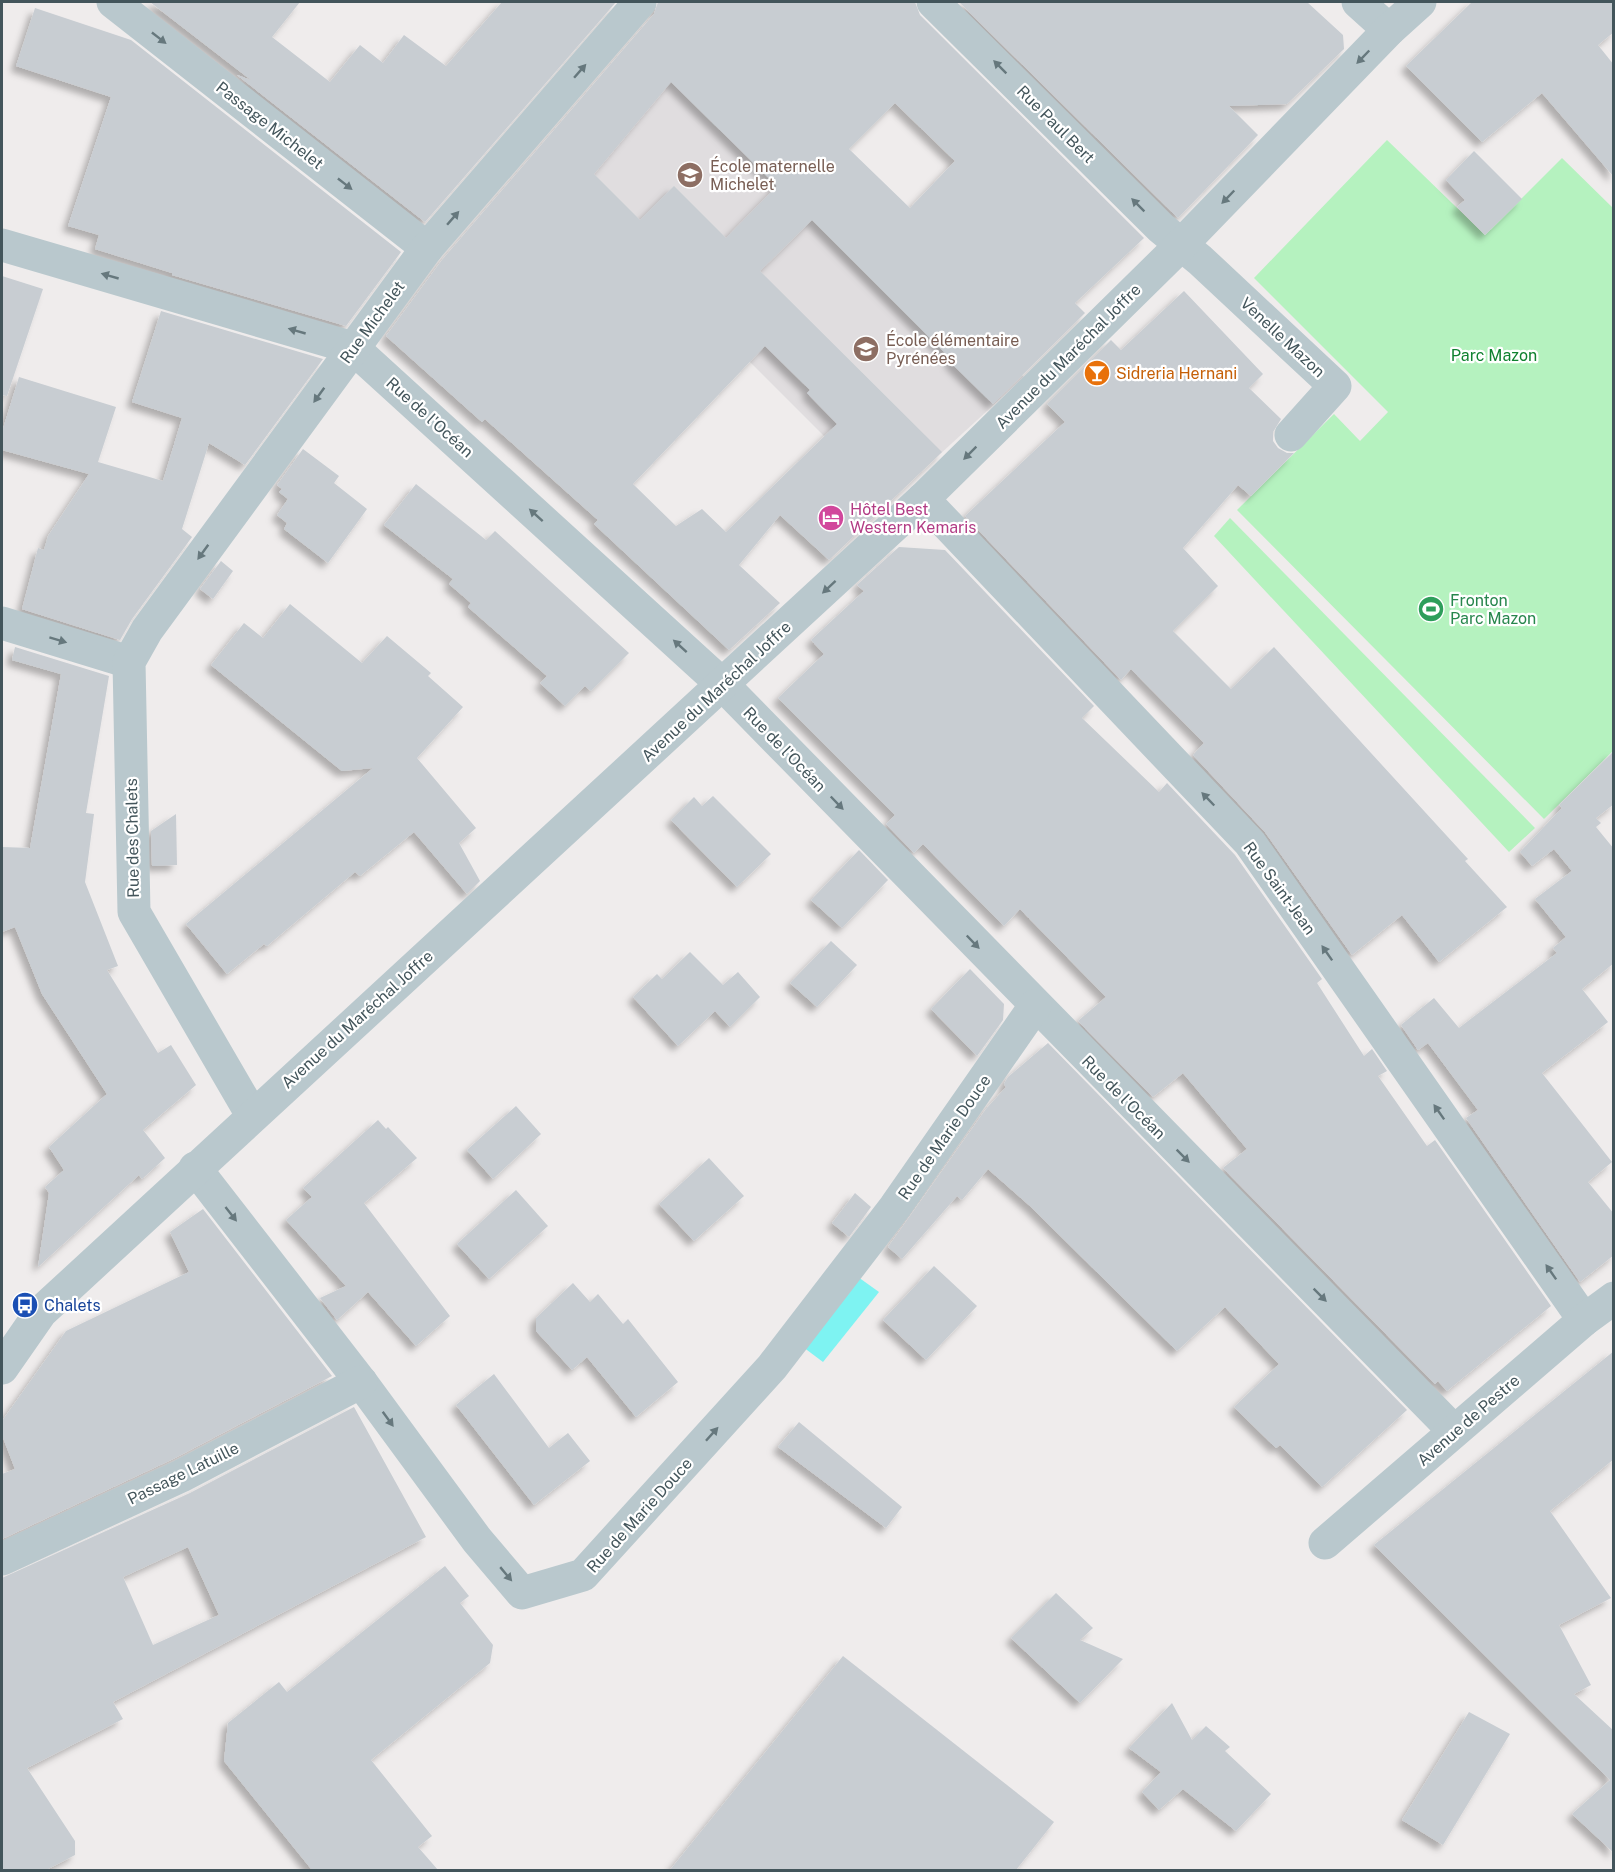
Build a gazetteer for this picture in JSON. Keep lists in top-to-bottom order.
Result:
{
  "streets": {
    "street": [
      "Rue Paul Bert",
      "Passage Michelet",
      "Rue Michelet",
      "Venelle Mazon",
      "Avenue du Maréchal Joffre",
      "Rue de l'Océan",
      "Rue des Chalets",
      "Rue Saint-Jean",
      "Rue de Marie Douce",
      "Avenue de Pestre",
      "Passage Latuille"
    ]
  },
  "crossings": [
    ["Rue Paul Bert", "Venelle Mazon"],
    ["Rue Paul Bert", "Avenue du Maréchal Joffre"],
    ["Passage Michelet", "Rue Michelet"],
    ["Rue Michelet", "Rue de l'Océan"],
    ["Rue Michelet", "Rue des Chalets"],
    ["Venelle Mazon", "Avenue du Maréchal Joffre"],
    ["Avenue du Maréchal Joffre", "Rue de l'Océan"],
    ["Avenue du Maréchal Joffre", "Rue des Chalets"],
    ["Avenue du Maréchal Joffre", "Rue Saint-Jean"],
    ["Avenue du Maréchal Joffre", "Rue de Marie Douce"],
    ["Rue de l'Océan", "Rue de Marie Douce"],
    ["Rue de l'Océan", "Avenue de Pestre"],
    ["Rue Saint-Jean", "Avenue de Pestre"],
    ["Rue de Marie Douce", "Passage Latuille"]
  ],
  "one_way": [
    "Rue Paul Bert",
    "Passage Michelet",
    "Avenue du Maréchal Joffre",
    "Rue Saint-Jean"
  ],
  "parks": ["Parc Mazon"],
  "places": {
    "school or university": ["École maternelle Michelet", "École élémentaire Pyrénées"],
    "bar": ["Sidreria Hernani"],
    "hotel": ["Hôtel Best Western Kemaris"],
    "sports": ["Fronton Parc Mazon"],
    "bus stop": ["Chalets"]
  }
}
